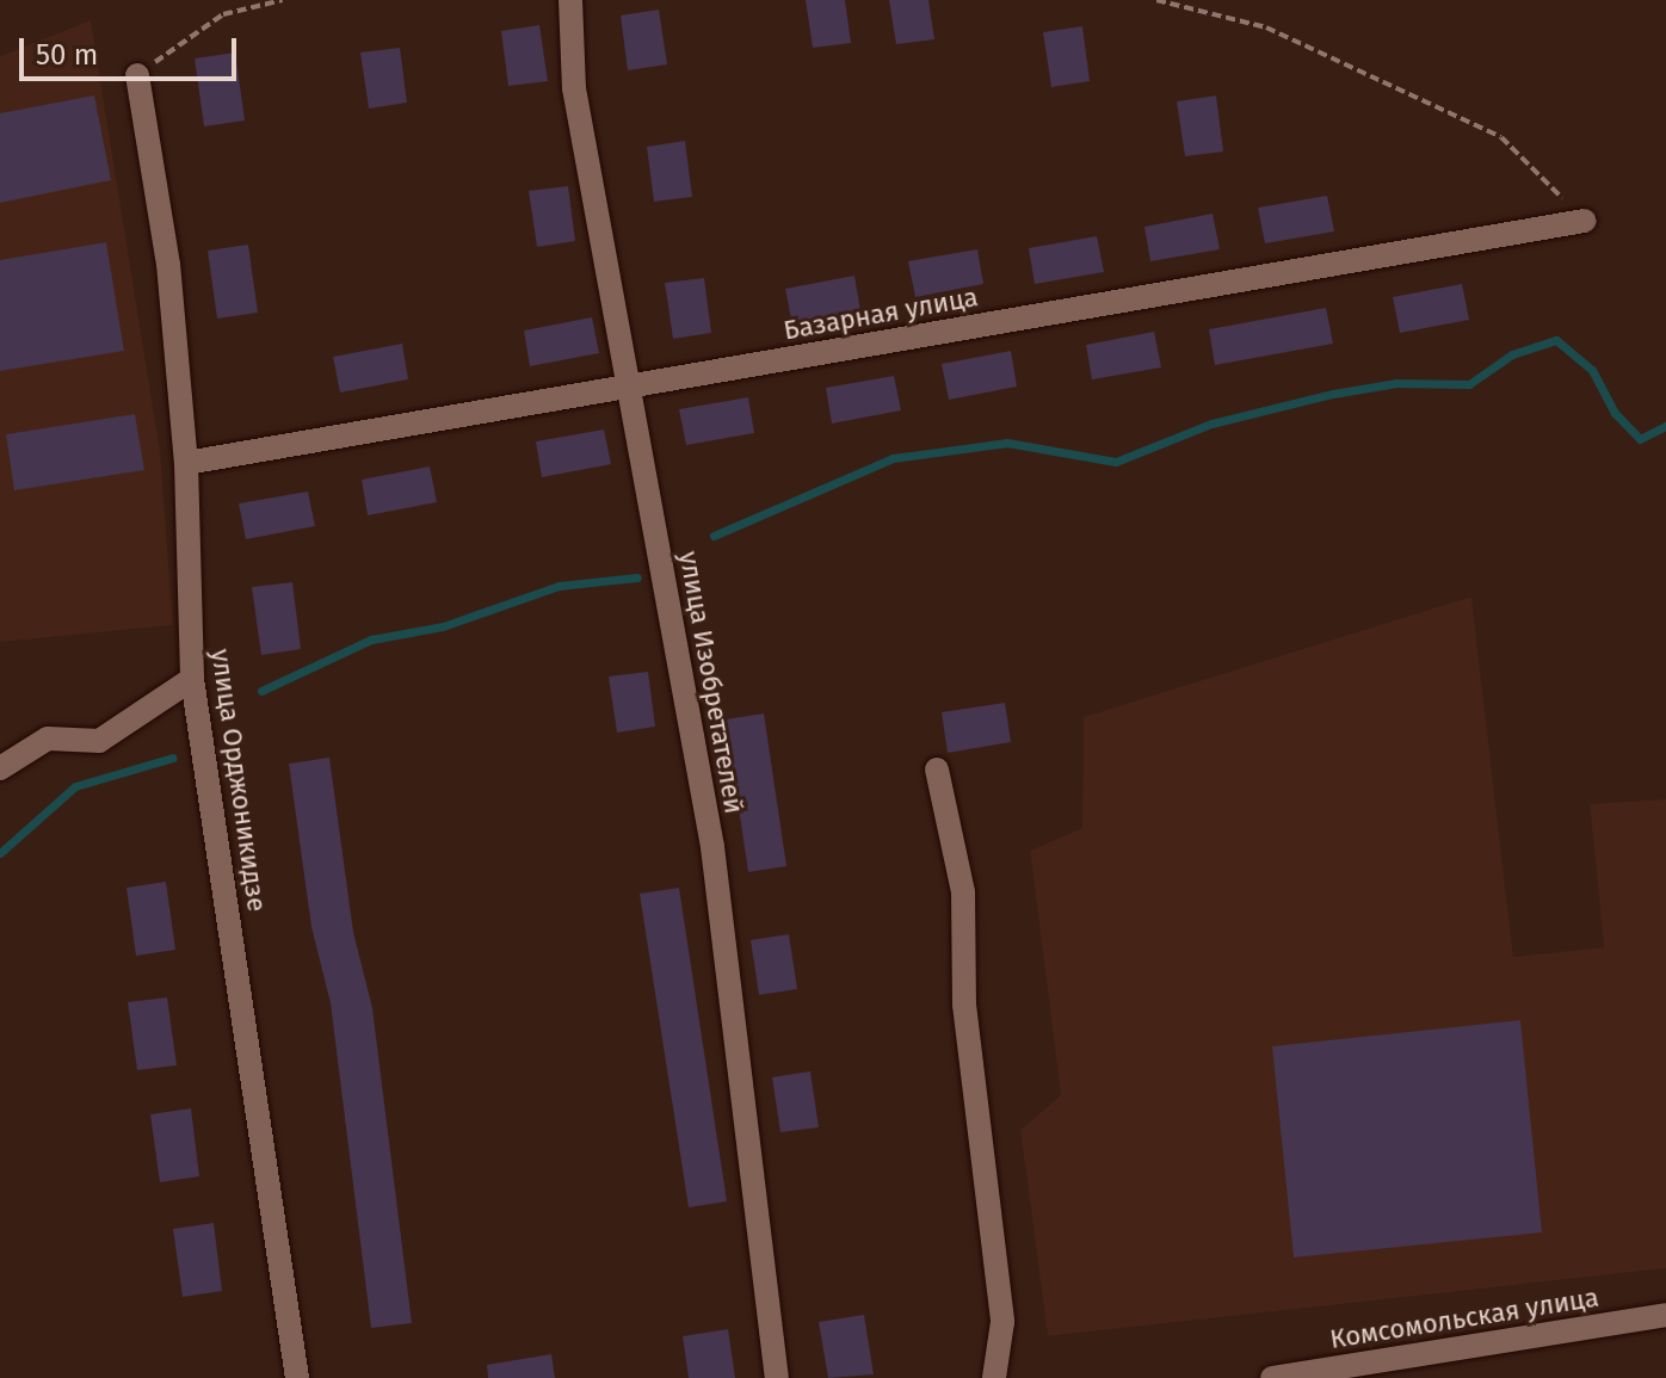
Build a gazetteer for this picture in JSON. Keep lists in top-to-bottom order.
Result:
{
  "streets": {
    "street": [
      "Базарная улица",
      "улица Изобретателей",
      "улица Орджоникидзе",
      "Комсомольская улица"
    ]
  },
  "crossings": [
    ["Базарная улица", "улица Изобретателей"],
    ["Базарная улица", "улица Орджоникидзе"]
  ],
  "scale_bar": "50 m"
}
